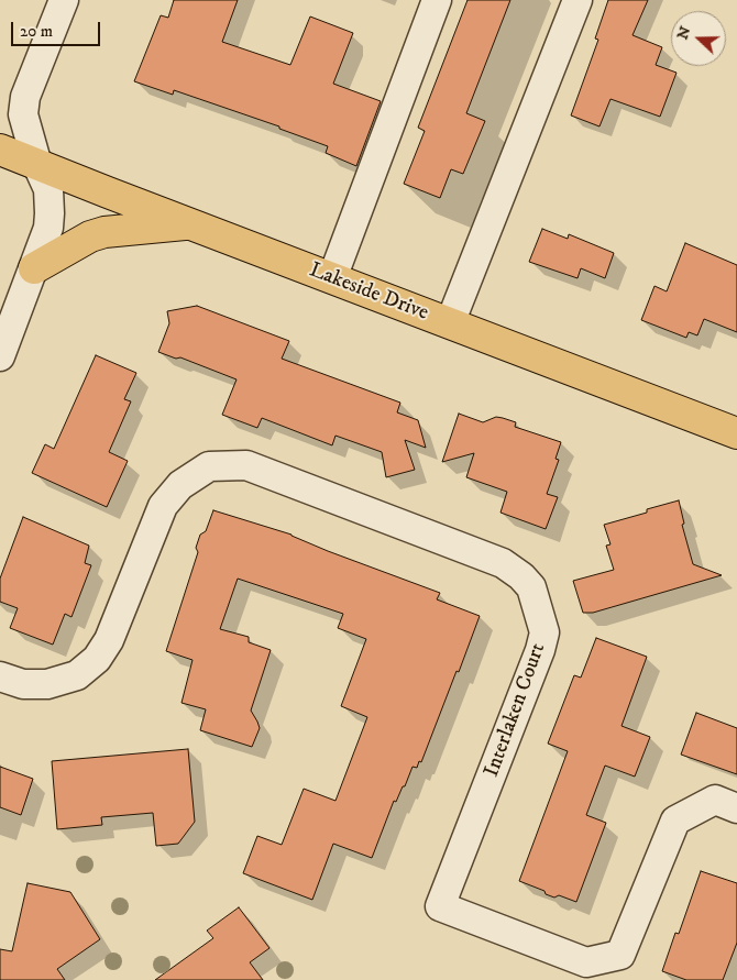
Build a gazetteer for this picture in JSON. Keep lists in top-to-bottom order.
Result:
{
  "streets": {
    "main road": ["Lakeside Drive"],
    "street": ["Interlaken Court"]
  },
  "scale_bar": "20 m",
  "north": "left"
}
